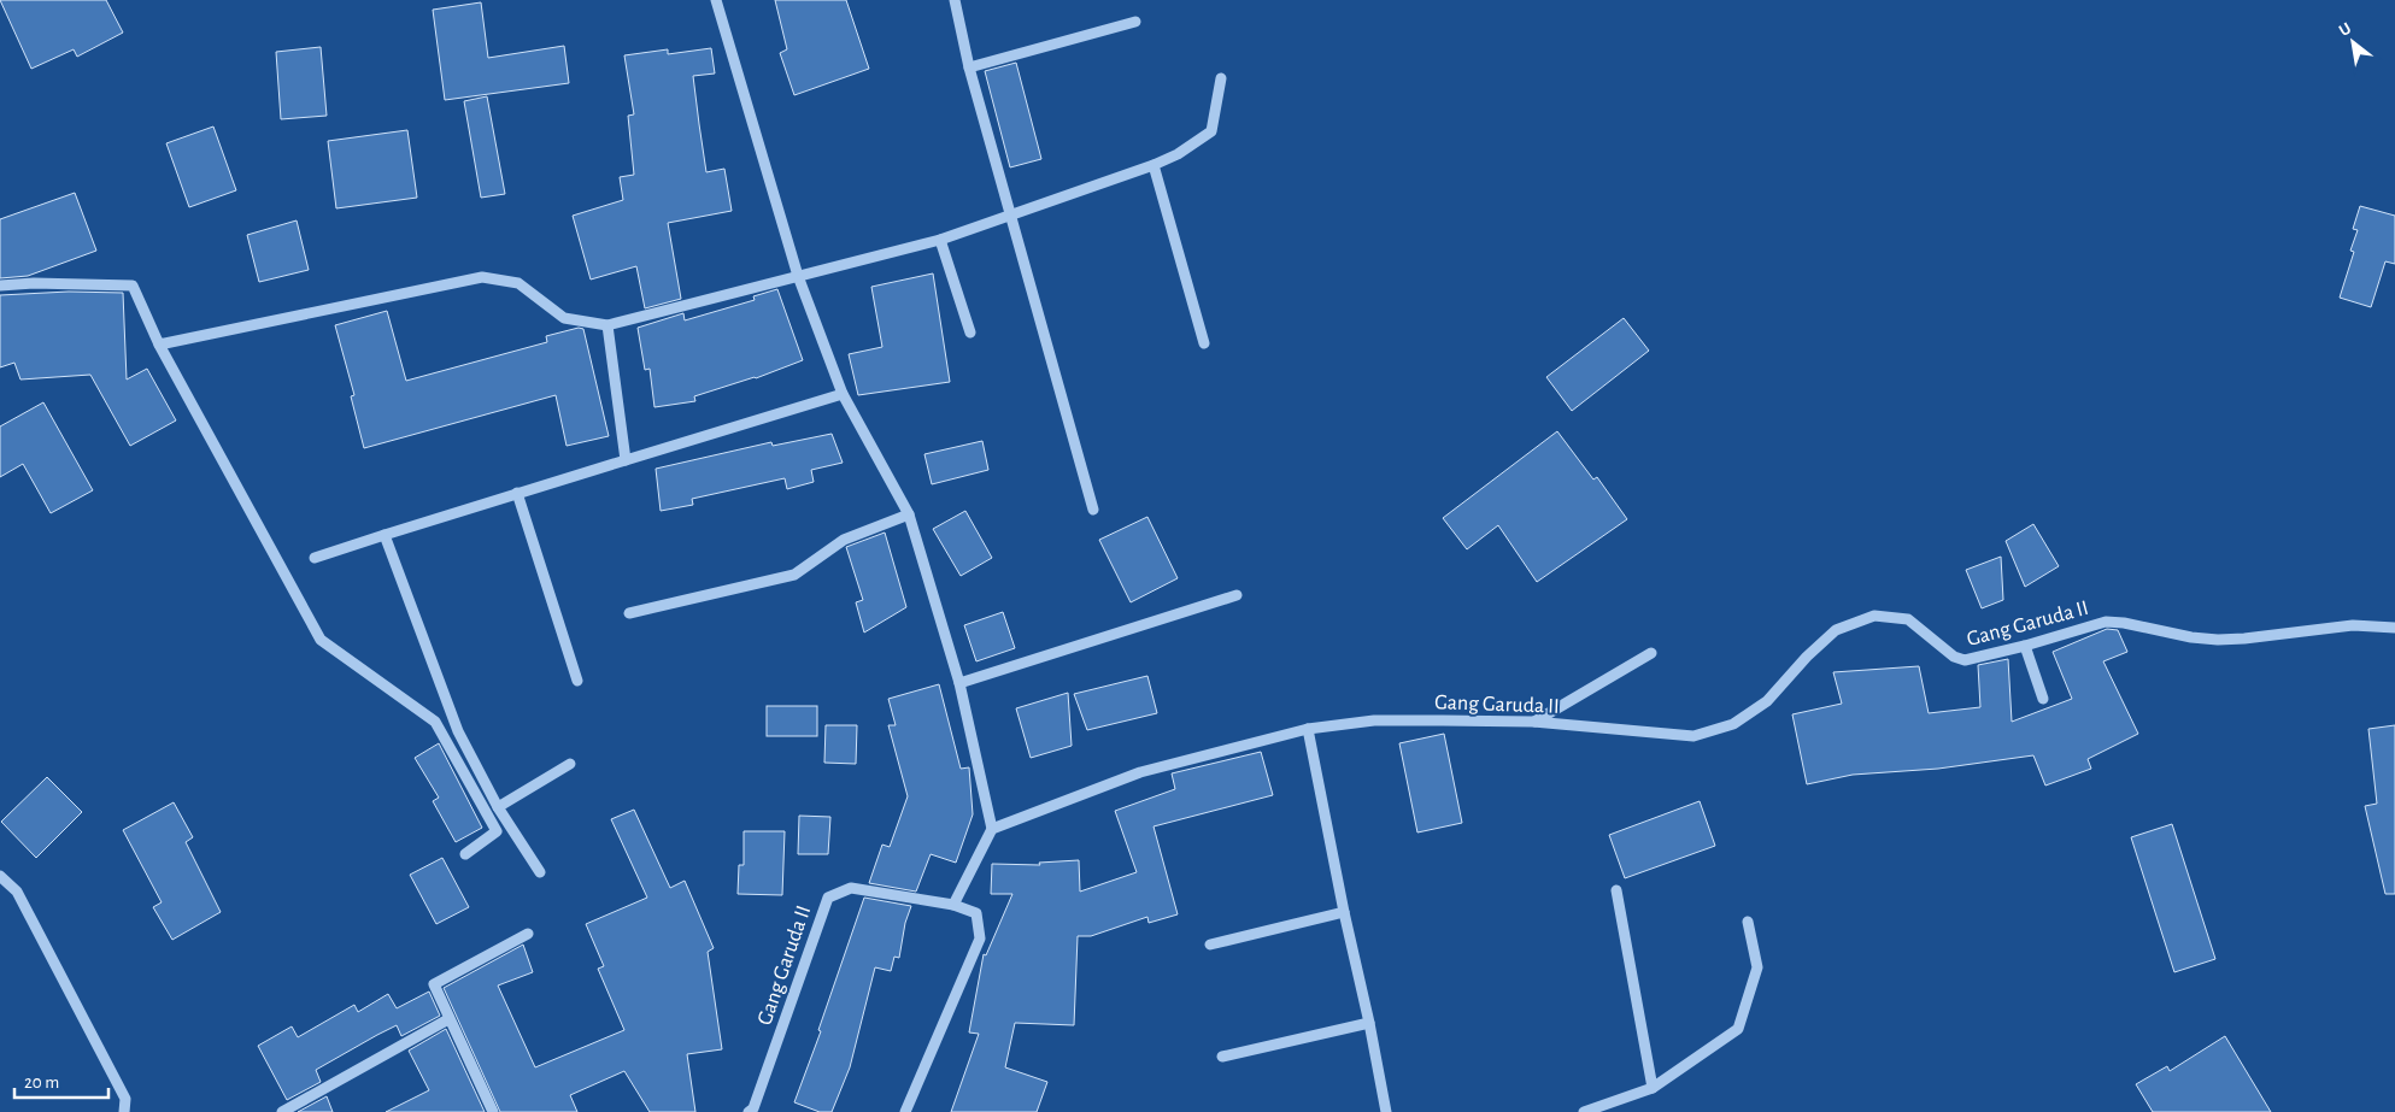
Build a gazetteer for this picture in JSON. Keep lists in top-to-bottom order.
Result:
{
  "streets": {
    "street": ["Gang Garuda II"]
  },
  "scale_bar": "20 m",
  "north": "top left"
}
